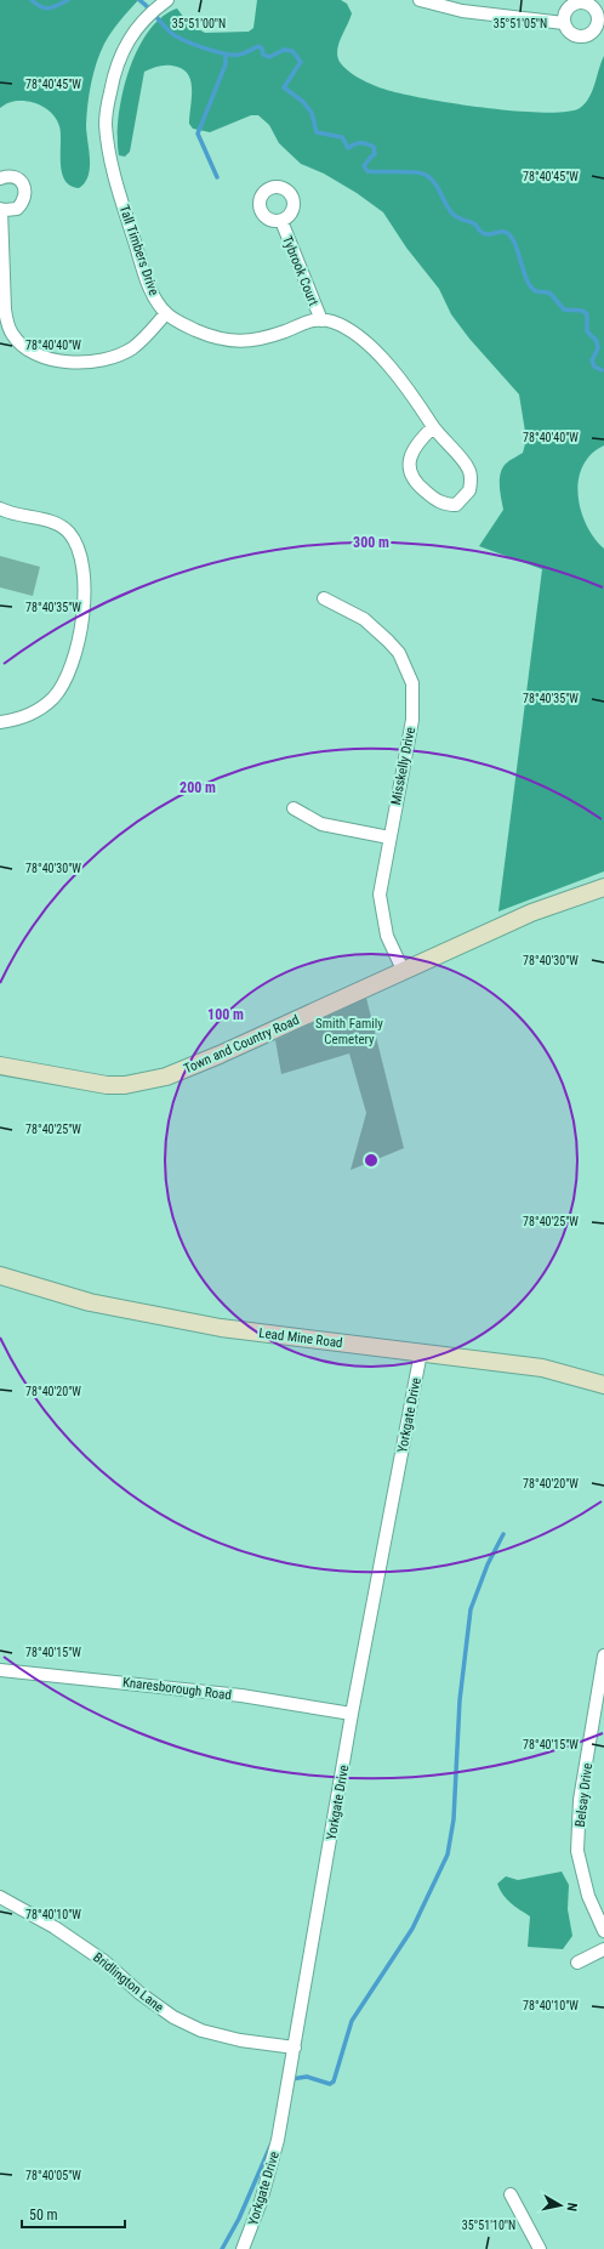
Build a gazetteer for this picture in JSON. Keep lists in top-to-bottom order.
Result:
{
  "streets": {
    "street": [
      "Tall Timbers Drive",
      "Tybrook Court",
      "Misskelly Drive",
      "Town and Country Road",
      "Lead Mine Road",
      "Yorkgate Drive",
      "Knaresborough Road",
      "Belsay Drive",
      "Bridlington Lane"
    ]
  },
  "crossings": [
    ["Tall Timbers Drive", "Tybrook Court"],
    ["Misskelly Drive", "Town and Country Road"],
    ["Lead Mine Road", "Yorkgate Drive"],
    ["Yorkgate Drive", "Knaresborough Road"],
    ["Yorkgate Drive", "Bridlington Lane"]
  ],
  "parks": ["Smith Family Cemetery"],
  "scale_bar": "50 m",
  "north": "right",
  "coordinates": [
    "35°51'00\"N",
    "35°51'05\"N",
    "78°40'45\"W",
    "78°40'40\"W",
    "78°40'35\"W",
    "78°40'30\"W",
    "78°40'25\"W",
    "78°40'20\"W",
    "78°40'15\"W",
    "78°40'10\"W",
    "78°40'05\"W",
    "35°51'10\"N"
  ],
  "rings": ["300 m", "200 m", "100 m"]
}
